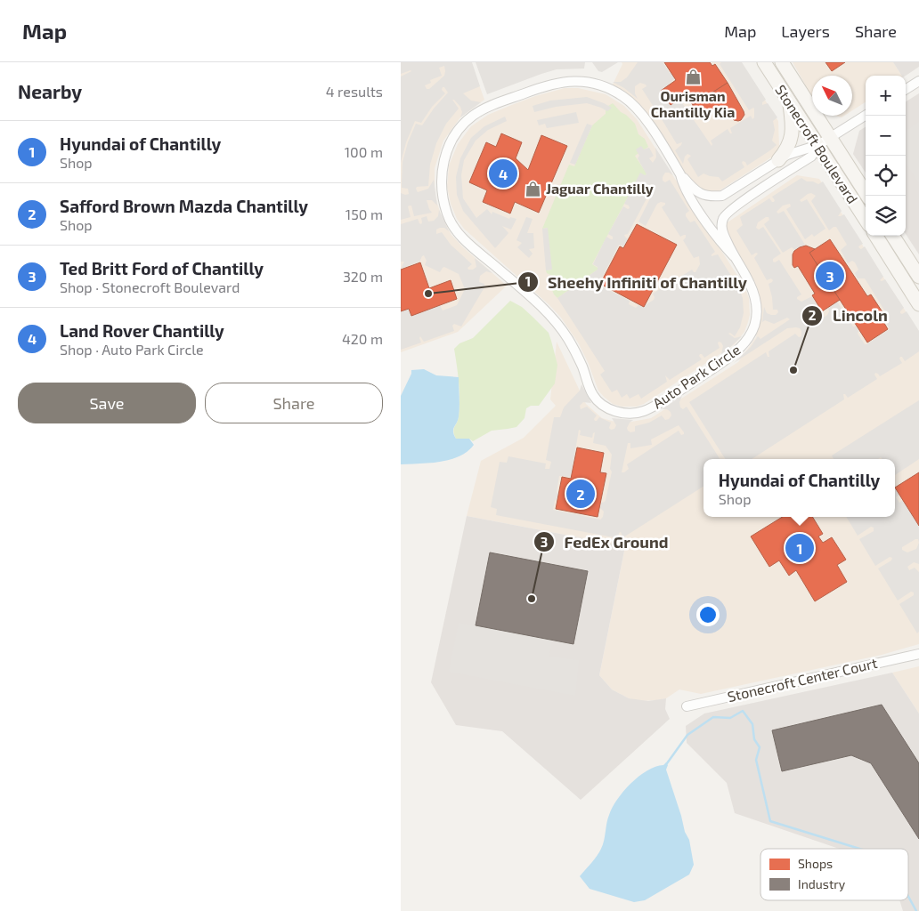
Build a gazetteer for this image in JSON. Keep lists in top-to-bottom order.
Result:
{
  "streets": {
    "main road": ["Stonecroft Boulevard"],
    "street": ["Auto Park Circle", "Stonecroft Center Court"]
  },
  "crossings": [
    ["Stonecroft Boulevard", "Auto Park Circle"]
  ],
  "places": {
    "shop": ["Ourisman Chantilly Kia", "Jaguar Chantilly"],
    "other": ["Sheehy Infiniti of Chantilly", "Lincoln", "FedEx Ground"]
  },
  "legend": ["Shops", "Industry"],
  "north": "top left",
  "page": {
    "header": "Map",
    "nav": ["Map", "Layers", "Share"],
    "heading": ["Nearby", "4 results"],
    "map_buttons": ["+", "−"],
    "list": [
      {
        "mark": "1",
        "name": "Hyundai of Chantilly",
        "note": "Shop",
        "value": "100 m"
      },
      {
        "mark": "2",
        "name": "Safford Brown Mazda Chantilly",
        "note": "Shop",
        "value": "150 m"
      },
      {
        "mark": "3",
        "name": "Ted Britt Ford of Chantilly",
        "note": "Shop · Stonecroft Boulevard",
        "value": "320 m"
      },
      {
        "mark": "4",
        "name": "Land Rover Chantilly",
        "note": "Shop · Auto Park Circle",
        "value": "420 m"
      }
    ],
    "pins": [
      "4",
      "3",
      "2",
      "1"
    ],
    "buttons": ["Save", "Share"],
    "popup": ["Hyundai of Chantilly", "Shop"]
  }
}
